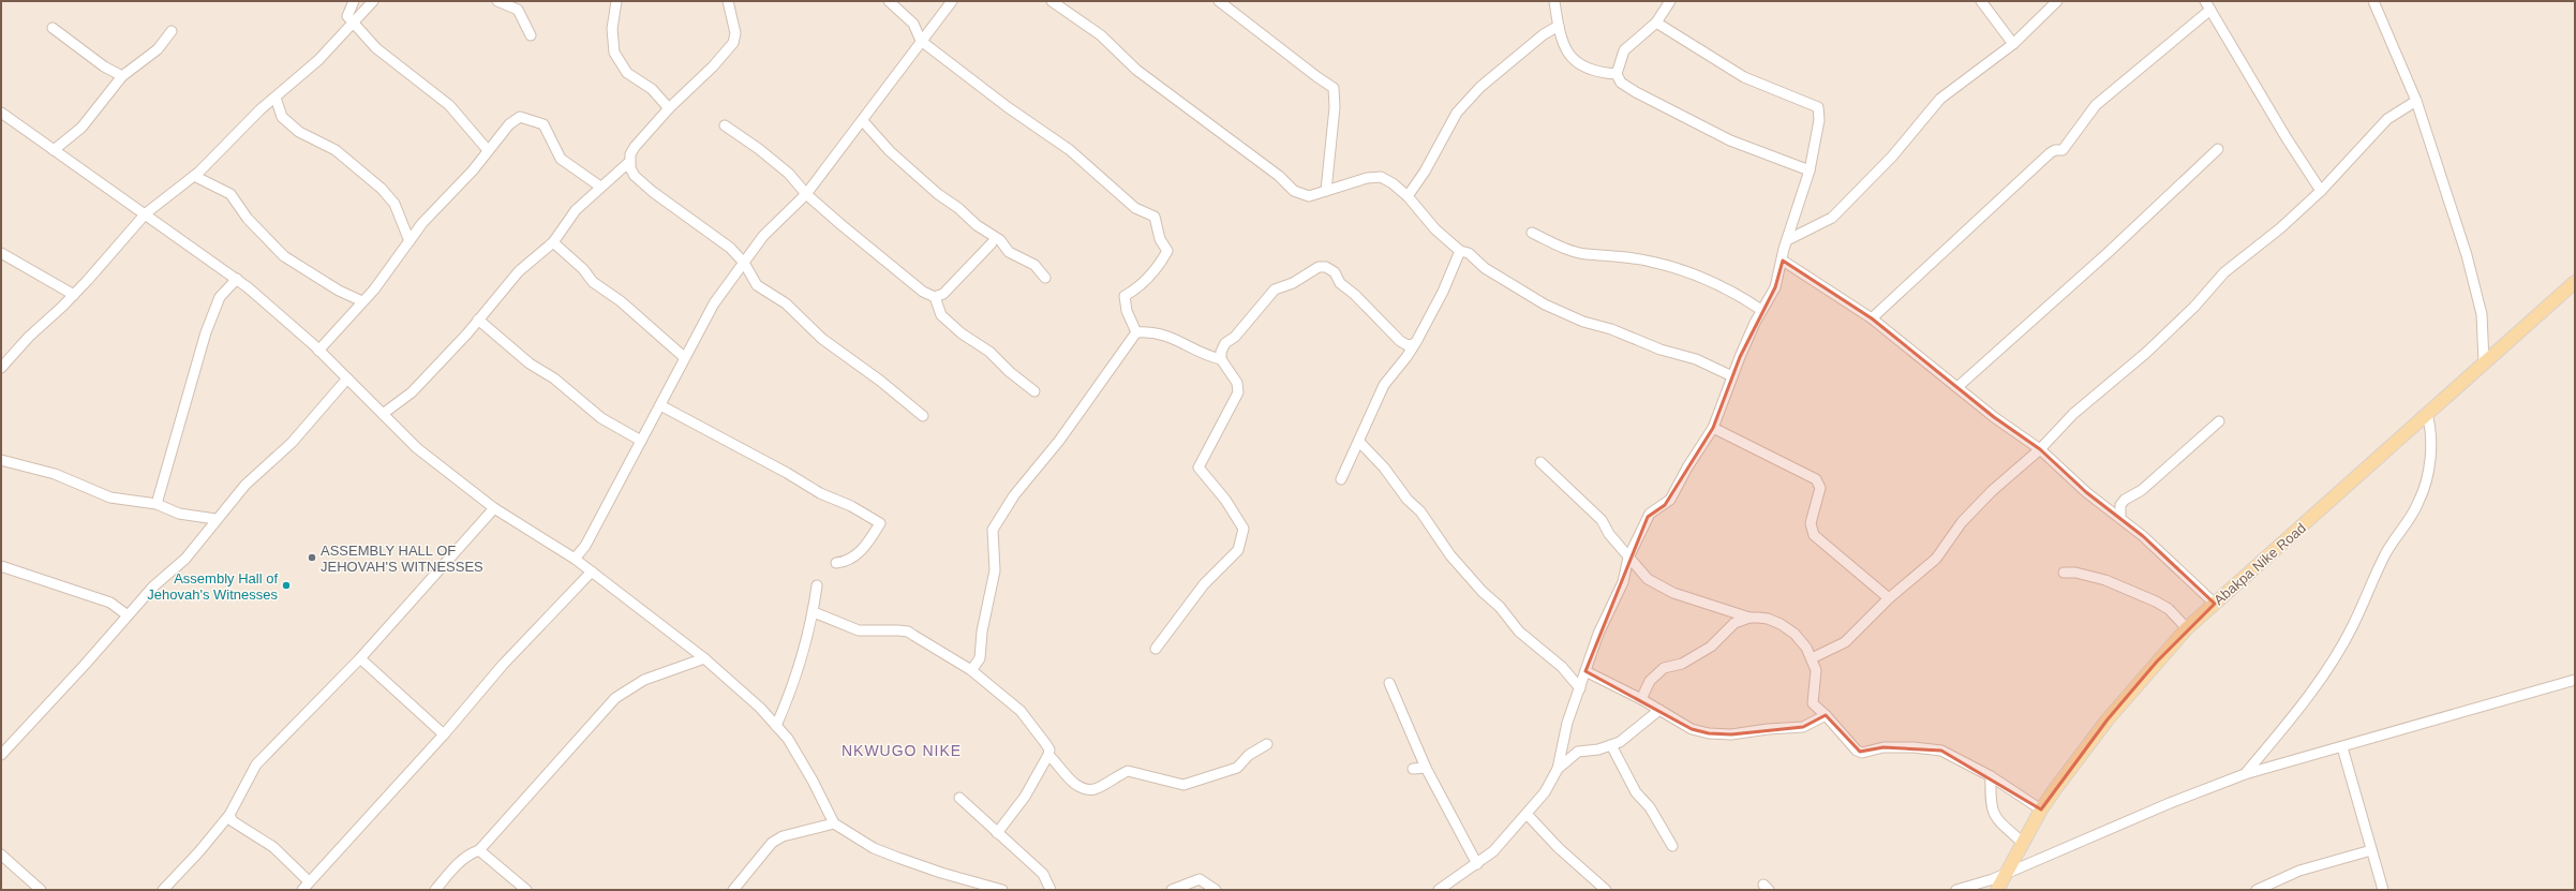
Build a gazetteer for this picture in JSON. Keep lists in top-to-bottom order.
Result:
{
  "streets": {
    "main road": ["Abakpa Nike Road"]
  },
  "districts": ["NKWUGO NIKE"],
  "places": ["ASSEMBLY HALL OF JEHOVAH'S WITNESSES", "Assembly Hall of Jehovah's Witnesses"]
}
